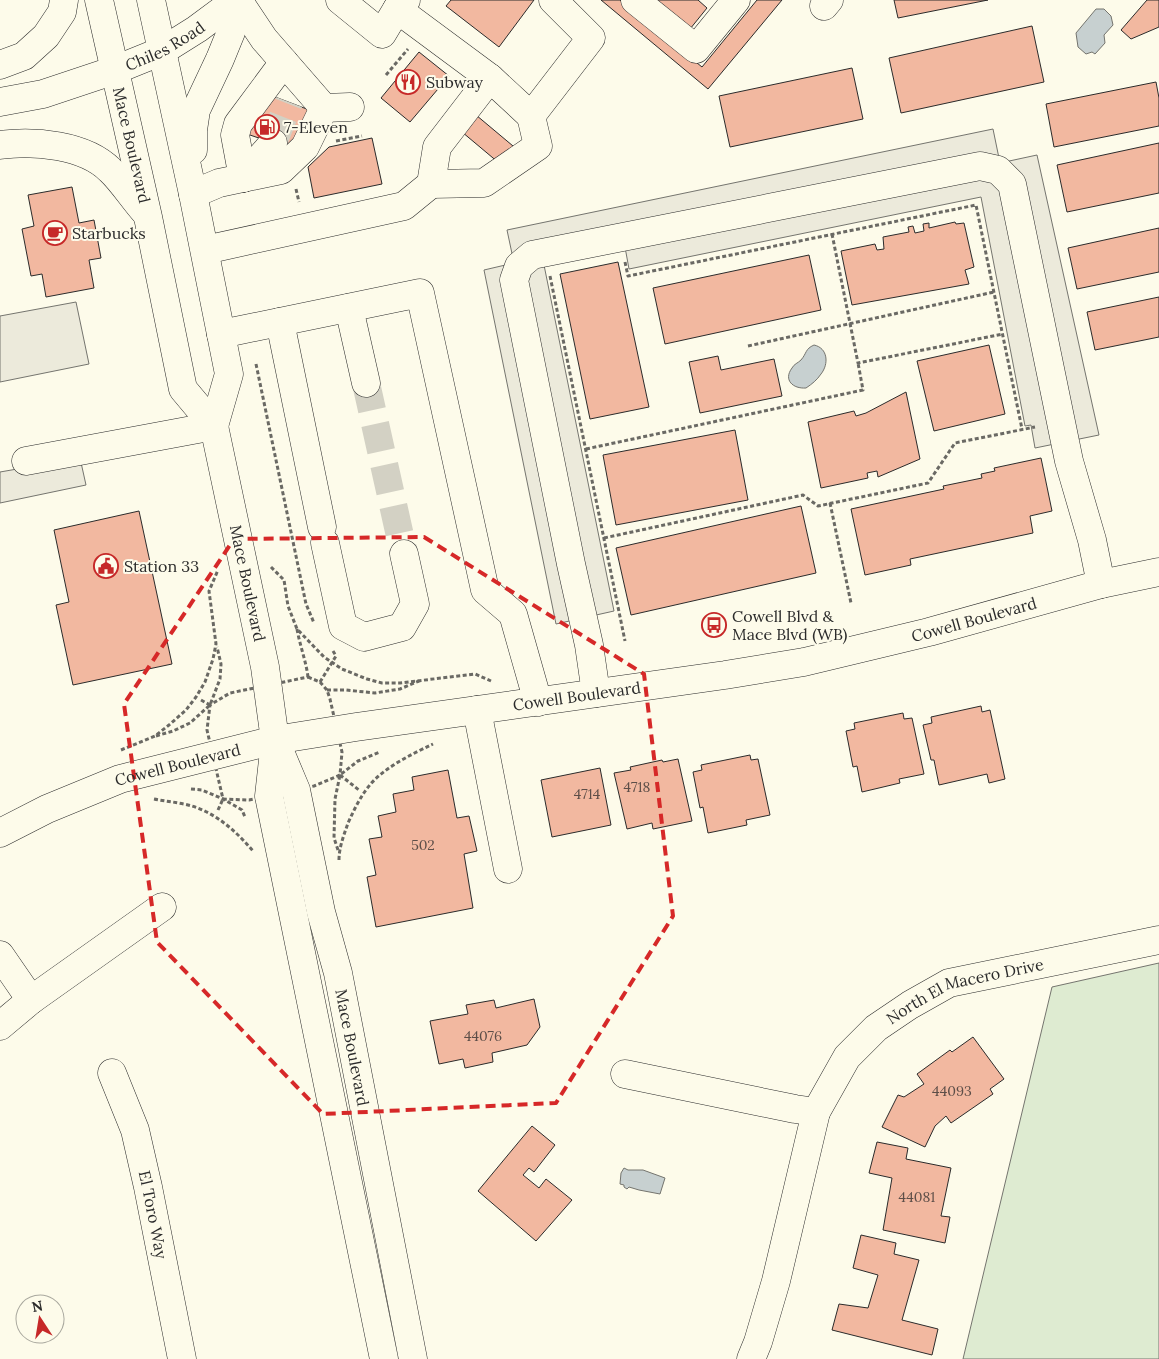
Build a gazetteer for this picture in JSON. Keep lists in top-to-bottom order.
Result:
{
  "streets": {
    "street": [
      "Chiles Road",
      "Mace Boulevard",
      "Cowell Boulevard",
      "North El Macero Drive",
      "El Toro Way"
    ]
  },
  "crossings": [
    ["Chiles Road", "Mace Boulevard"],
    ["Mace Boulevard", "Cowell Boulevard"]
  ],
  "places": {
    "restaurant": ["Subway"],
    "fuel station": ["7-Eleven"],
    "cafe": ["Starbucks"],
    "public building": ["Station 33"],
    "bus stop": ["Cowell Blvd & Mace Blvd (WB)"]
  },
  "house_numbers": [
    "4718",
    "4714",
    "502",
    "44076",
    "44093",
    "44081"
  ],
  "north": "top"
}
